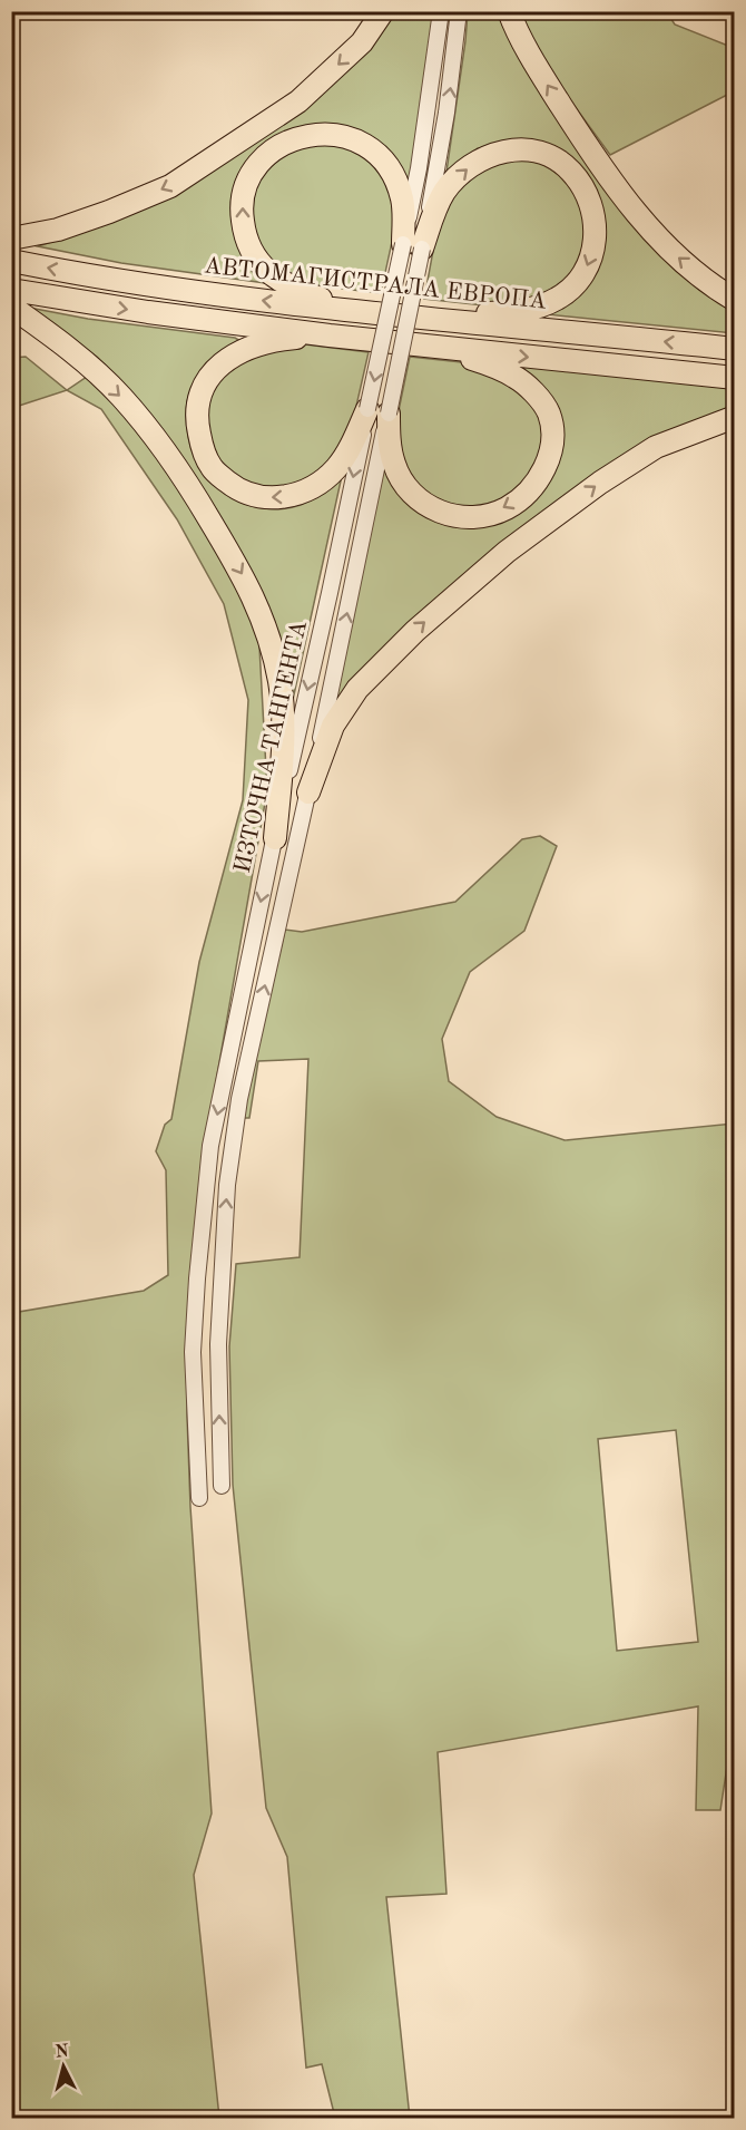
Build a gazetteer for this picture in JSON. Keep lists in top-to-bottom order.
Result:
{
  "streets": {
    "highway": ["АВТОМАГИСТРАЛА ЕВРОПА"],
    "street": ["ИЗТОЧНА ТАНГЕНТА"]
  },
  "north": "top"
}
